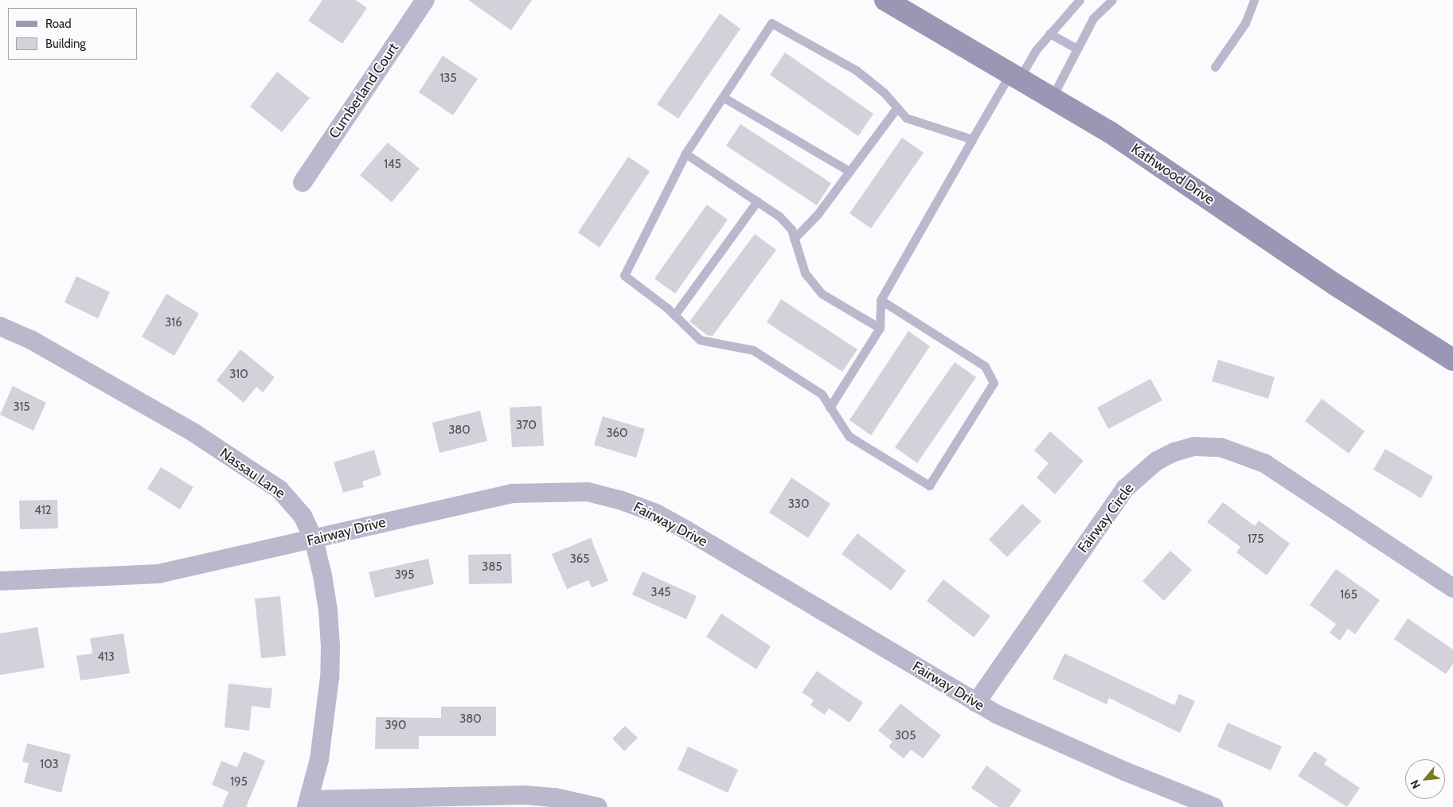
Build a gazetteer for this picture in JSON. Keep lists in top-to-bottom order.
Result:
{
  "streets": {
    "street": [
      "Cumberland Court",
      "Kathwood Drive",
      "Nassau Lane",
      "Fairway Circle",
      "Fairway Drive"
    ]
  },
  "crossings": [
    ["Nassau Lane", "Fairway Drive"],
    ["Fairway Circle", "Fairway Drive"]
  ],
  "house_numbers": [
    "135",
    "145",
    "316",
    "310",
    "315",
    "370",
    "380",
    "360",
    "330",
    "412",
    "175",
    "365",
    "385",
    "395",
    "345",
    "165",
    "413",
    "380",
    "390",
    "305",
    "103",
    "195"
  ],
  "legend": ["Road", "Building"],
  "north": "bottom left"
}
